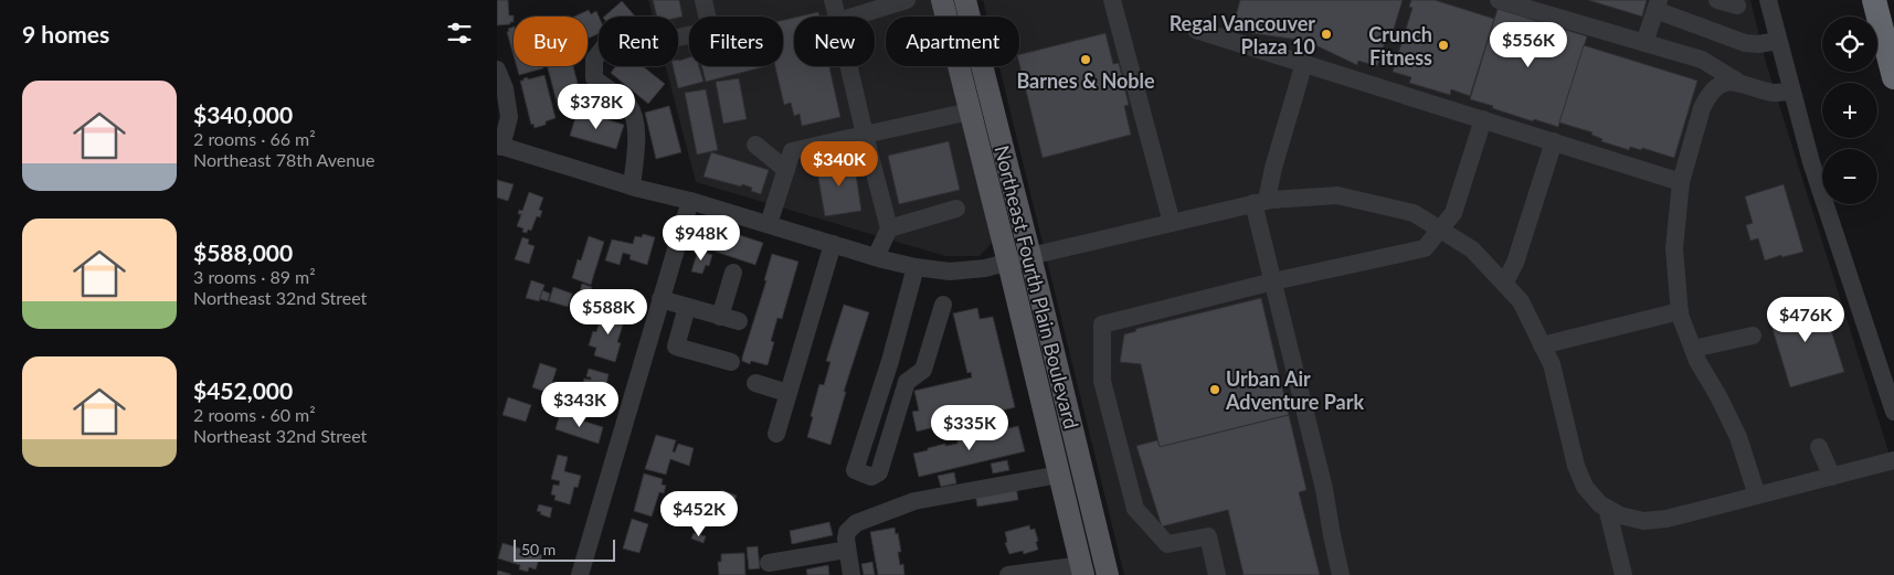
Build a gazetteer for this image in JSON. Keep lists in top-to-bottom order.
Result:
{
  "streets": {
    "main road": ["Northeast Fourth Plain Boulevard"]
  },
  "places": [
    "Regal Vancouver Plaza 10",
    "Crunch Fitness",
    "Barnes & Noble",
    "Urban Air Adventure Park"
  ],
  "scale_bar": "50 m",
  "page": {
    "heading": "9 homes",
    "map_buttons": ["+", "−"],
    "chip": [
      "Buy",
      "Rent",
      "Filters",
      "New",
      "Apartment"
    ],
    "price": [
      "$556K",
      "$378K",
      "$340K",
      "$948K",
      "$588K",
      "$476K",
      "$343K",
      "$335K",
      "$452K"
    ],
    "list": [
      {
        "name": "$340,000",
        "note": "2 rooms · 66 m² · Northeast 78th Avenue"
      },
      {
        "name": "$588,000",
        "note": "3 rooms · 89 m² · Northeast 32nd Street"
      },
      {
        "name": "$452,000",
        "note": "2 rooms · 60 m² · Northeast 32nd Street"
      }
    ],
    "scale": "50 m"
  }
}
